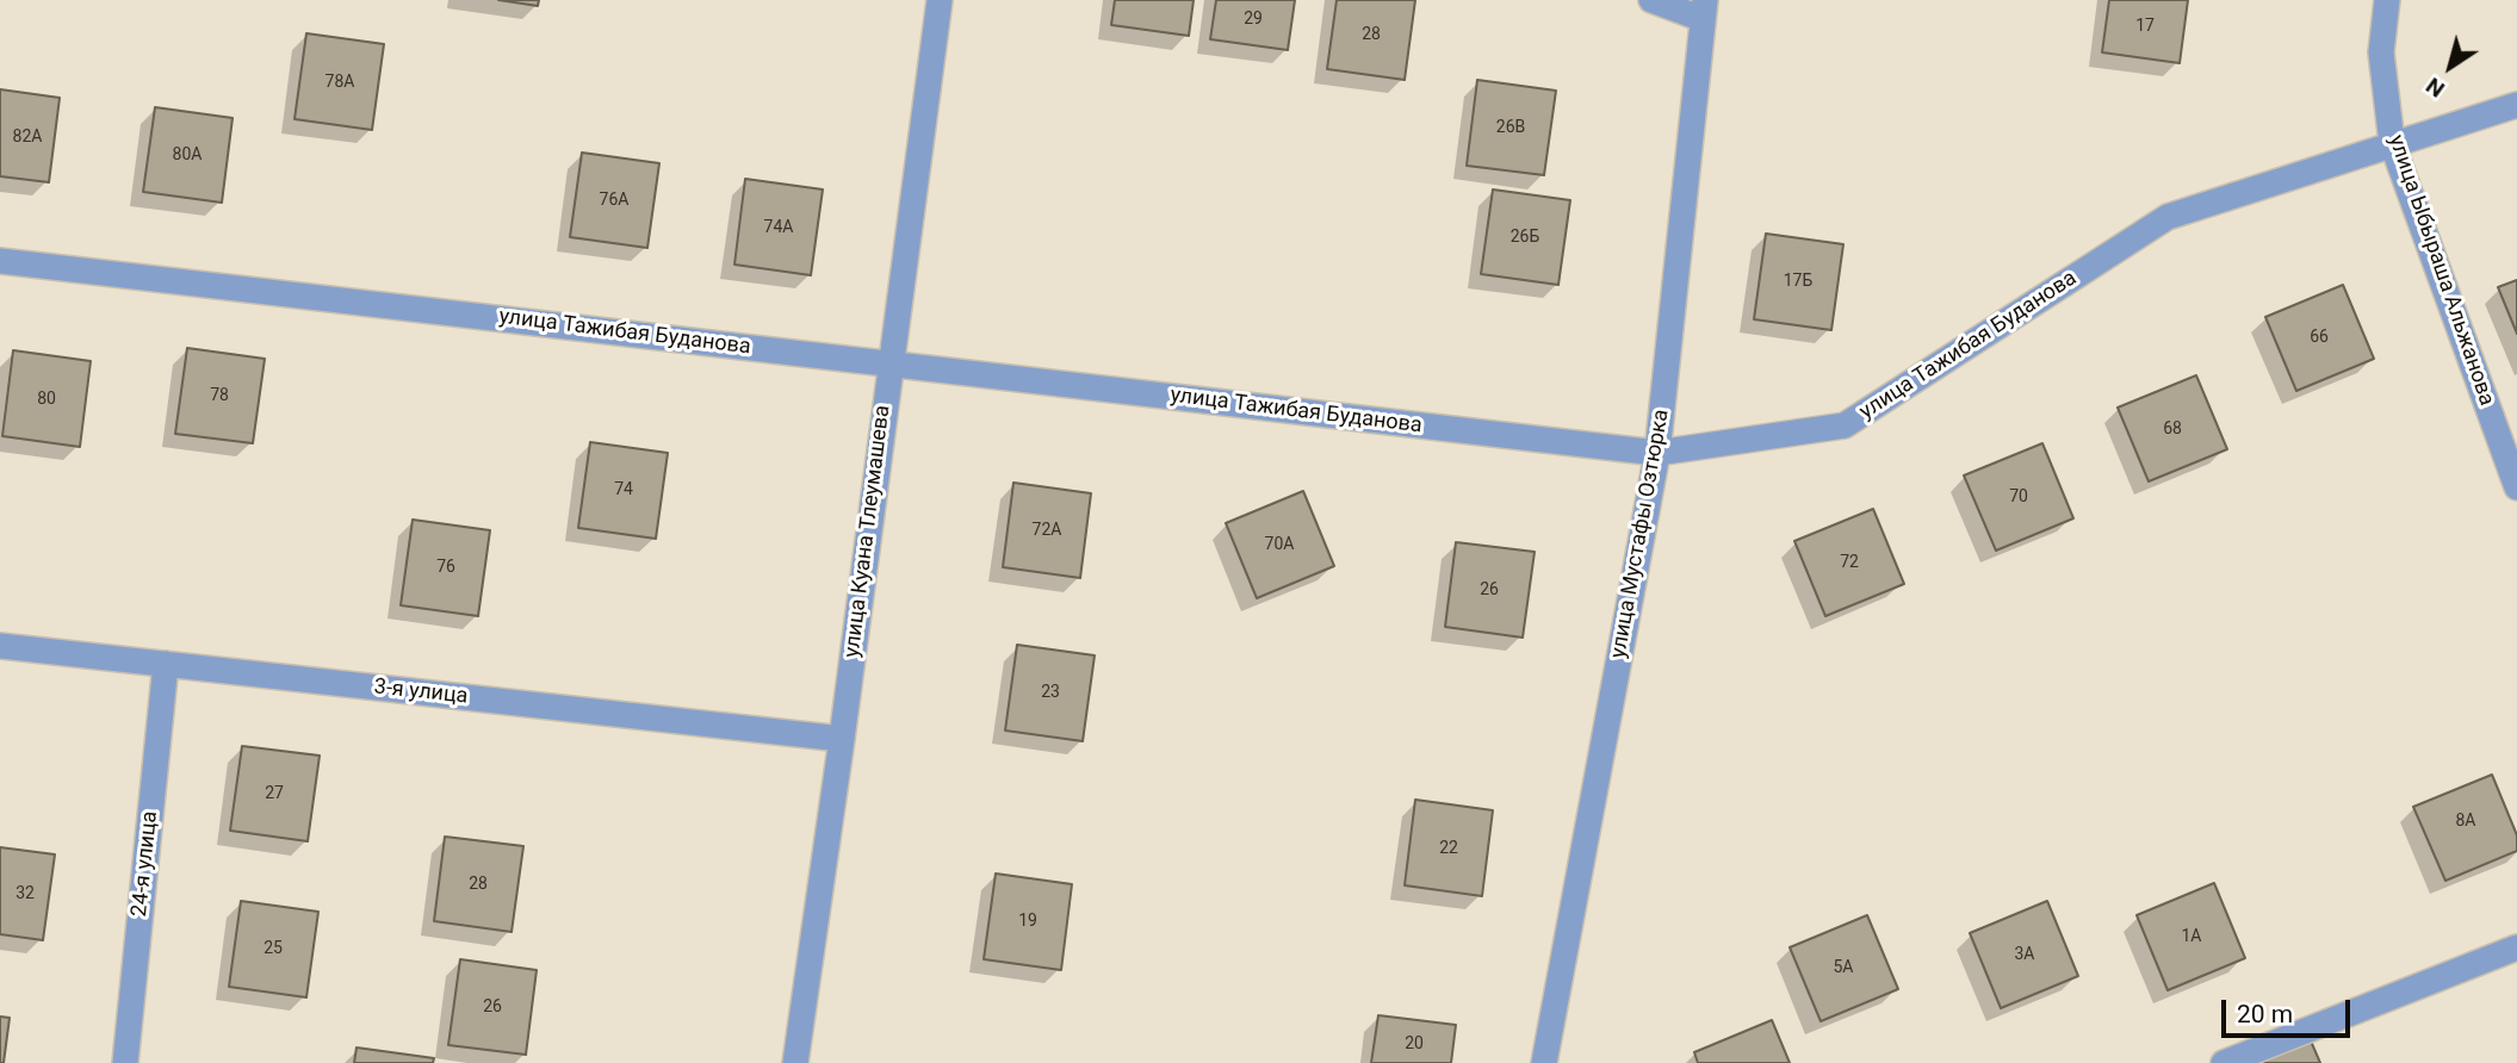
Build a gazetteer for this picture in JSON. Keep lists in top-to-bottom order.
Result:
{
  "streets": {
    "street": [
      "улица Ыбыраша Альжанова",
      "улица Тажибая Буданова",
      "улица Куана Тлеумашева",
      "улица Мустафы Озтюрка",
      "3-я улица",
      "24-я улица"
    ]
  },
  "crossings": [
    ["улица Ыбыраша Альжанова", "улица Тажибая Буданова"],
    ["улица Тажибая Буданова", "улица Куана Тлеумашева"],
    ["улица Тажибая Буданова", "улица Мустафы Озтюрка"],
    ["улица Куана Тлеумашева", "3-я улица"],
    ["3-я улица", "24-я улица"]
  ],
  "house_numbers": [
    "29",
    "17",
    "28",
    "78А",
    "26В",
    "82А",
    "80А",
    "76А",
    "74А",
    "26Б",
    "17Б",
    "66",
    "78",
    "80",
    "68",
    "74",
    "70",
    "72А",
    "70А",
    "72",
    "76",
    "26",
    "23",
    "27",
    "8А",
    "22",
    "28",
    "32",
    "19",
    "1А",
    "25",
    "3А",
    "5А",
    "26",
    "20"
  ],
  "scale_bar": "20 m",
  "north": "bottom left"
}
